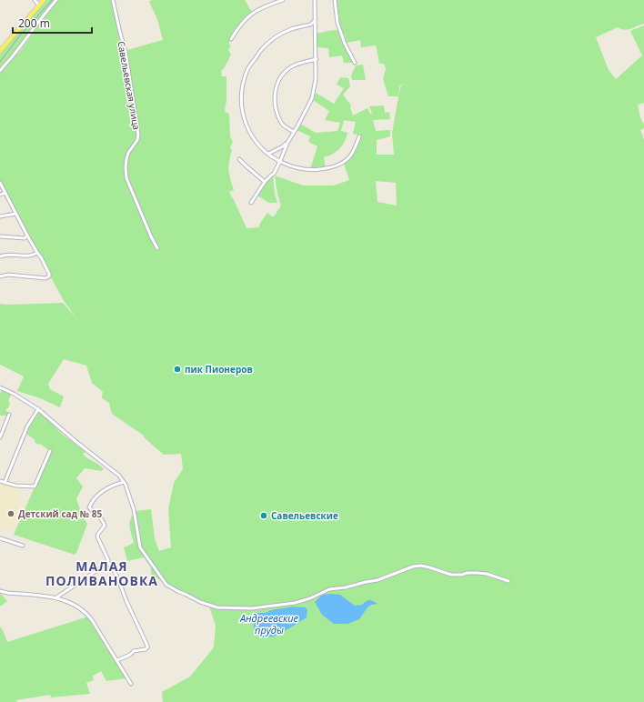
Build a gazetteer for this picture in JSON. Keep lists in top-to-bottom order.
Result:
{
  "streets": {
    "street": ["Савельевская улица"]
  },
  "districts": ["МАЛАЯ ПОЛИВАНОВКА"],
  "water": ["Андреевские пруды"],
  "places": ["пик Пионеров", "Детский сад № 85", "Савельевские"],
  "scale_bar": "200 m"
}
